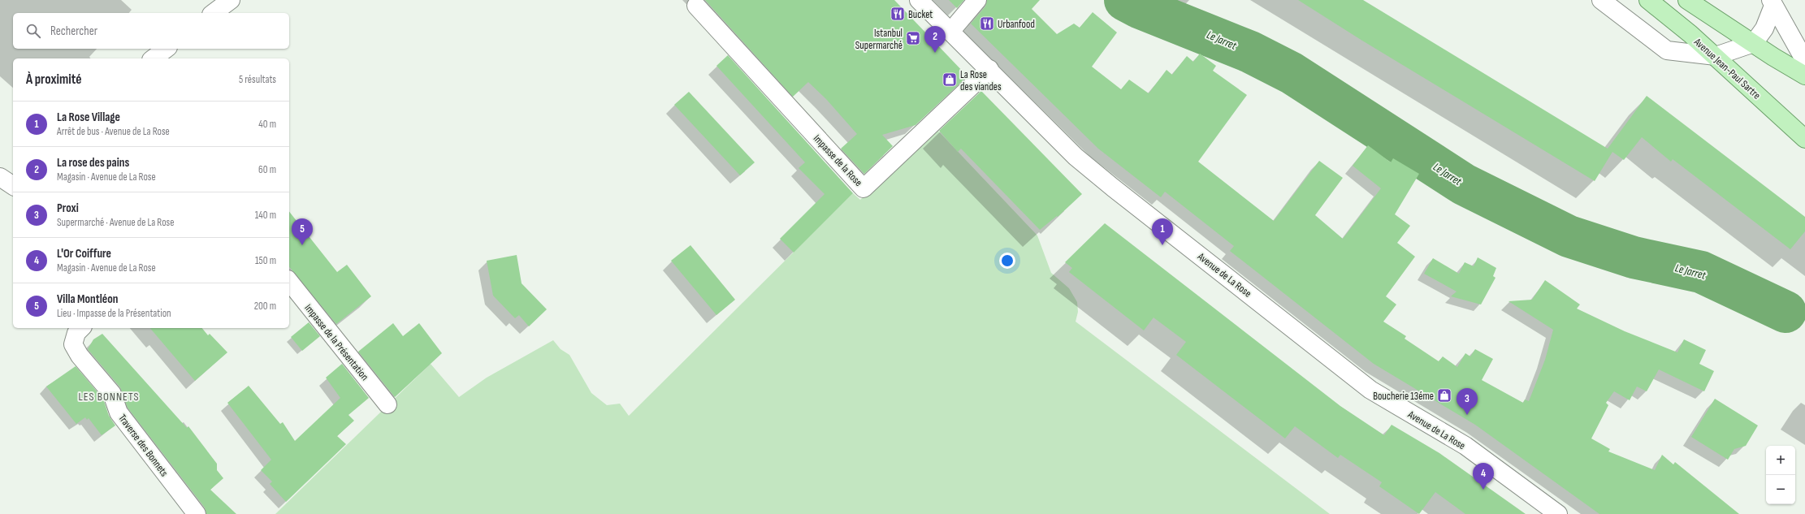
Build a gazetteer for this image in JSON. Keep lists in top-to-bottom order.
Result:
{
  "streets": {
    "main road": ["Avenue Jean-Paul Sartre"],
    "street": [
      "Impasse de la Rose",
      "Avenue de La Rose",
      "Impasse de la Présentation",
      "Traverse des Bonnets"
    ]
  },
  "crossings": [
    ["Impasse de la Rose", "Avenue de La Rose"]
  ],
  "districts": ["LES BONNETS"],
  "water": ["Le Jarret"],
  "places": {
    "restaurant": ["Bucket", "Urbanfood"],
    "supermarket": ["Istanbul Supermarché"],
    "shop": ["La Rose des viandes", "Boucherie 13éme"]
  },
  "page": {
    "search": "Rechercher",
    "pins": [
      "2",
      "1",
      "5",
      "3",
      "4"
    ],
    "heading": ["À proximité", "5 résultats"],
    "list": [
      {
        "mark": "1",
        "name": "La Rose Village",
        "note": "Arrêt de bus · Avenue de La Rose",
        "value": "40 m"
      },
      {
        "mark": "2",
        "name": "La rose des pains",
        "note": "Magasin · Avenue de La Rose",
        "value": "60 m"
      },
      {
        "mark": "3",
        "name": "Proxi",
        "note": "Supermarché · Avenue de La Rose",
        "value": "140 m"
      },
      {
        "mark": "4",
        "name": "L'Or Coiffure",
        "note": "Magasin · Avenue de La Rose",
        "value": "150 m"
      },
      {
        "mark": "5",
        "name": "Villa Montléon",
        "note": "Lieu · Impasse de la Présentation",
        "value": "200 m"
      }
    ],
    "map_buttons": ["+", "−"]
  }
}
